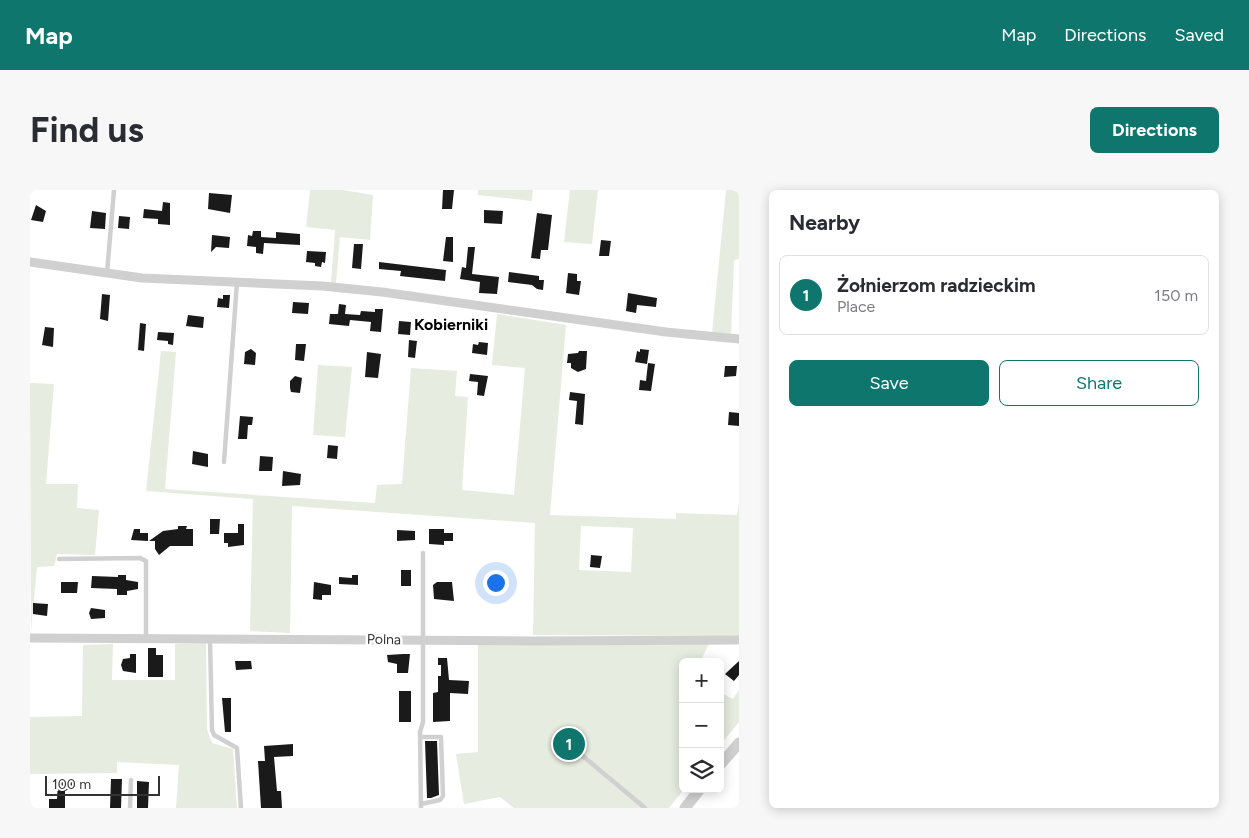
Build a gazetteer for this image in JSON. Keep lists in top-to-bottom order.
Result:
{
  "streets": {
    "street": ["Polna"]
  },
  "districts": ["Kobierniki"],
  "scale_bar": "100 m",
  "page": {
    "header": "Map",
    "nav": ["Map", "Directions", "Saved"],
    "buttons": [
      "Directions",
      ["Save", "Share"]
    ],
    "title": "Find us",
    "heading": "Nearby",
    "list": [
      {
        "mark": "1",
        "name": "Żołnierzom radzieckim",
        "note": "Place",
        "value": "150 m"
      }
    ],
    "map_buttons": ["+", "−"],
    "pins": "1",
    "scale": "100 m"
  }
}
